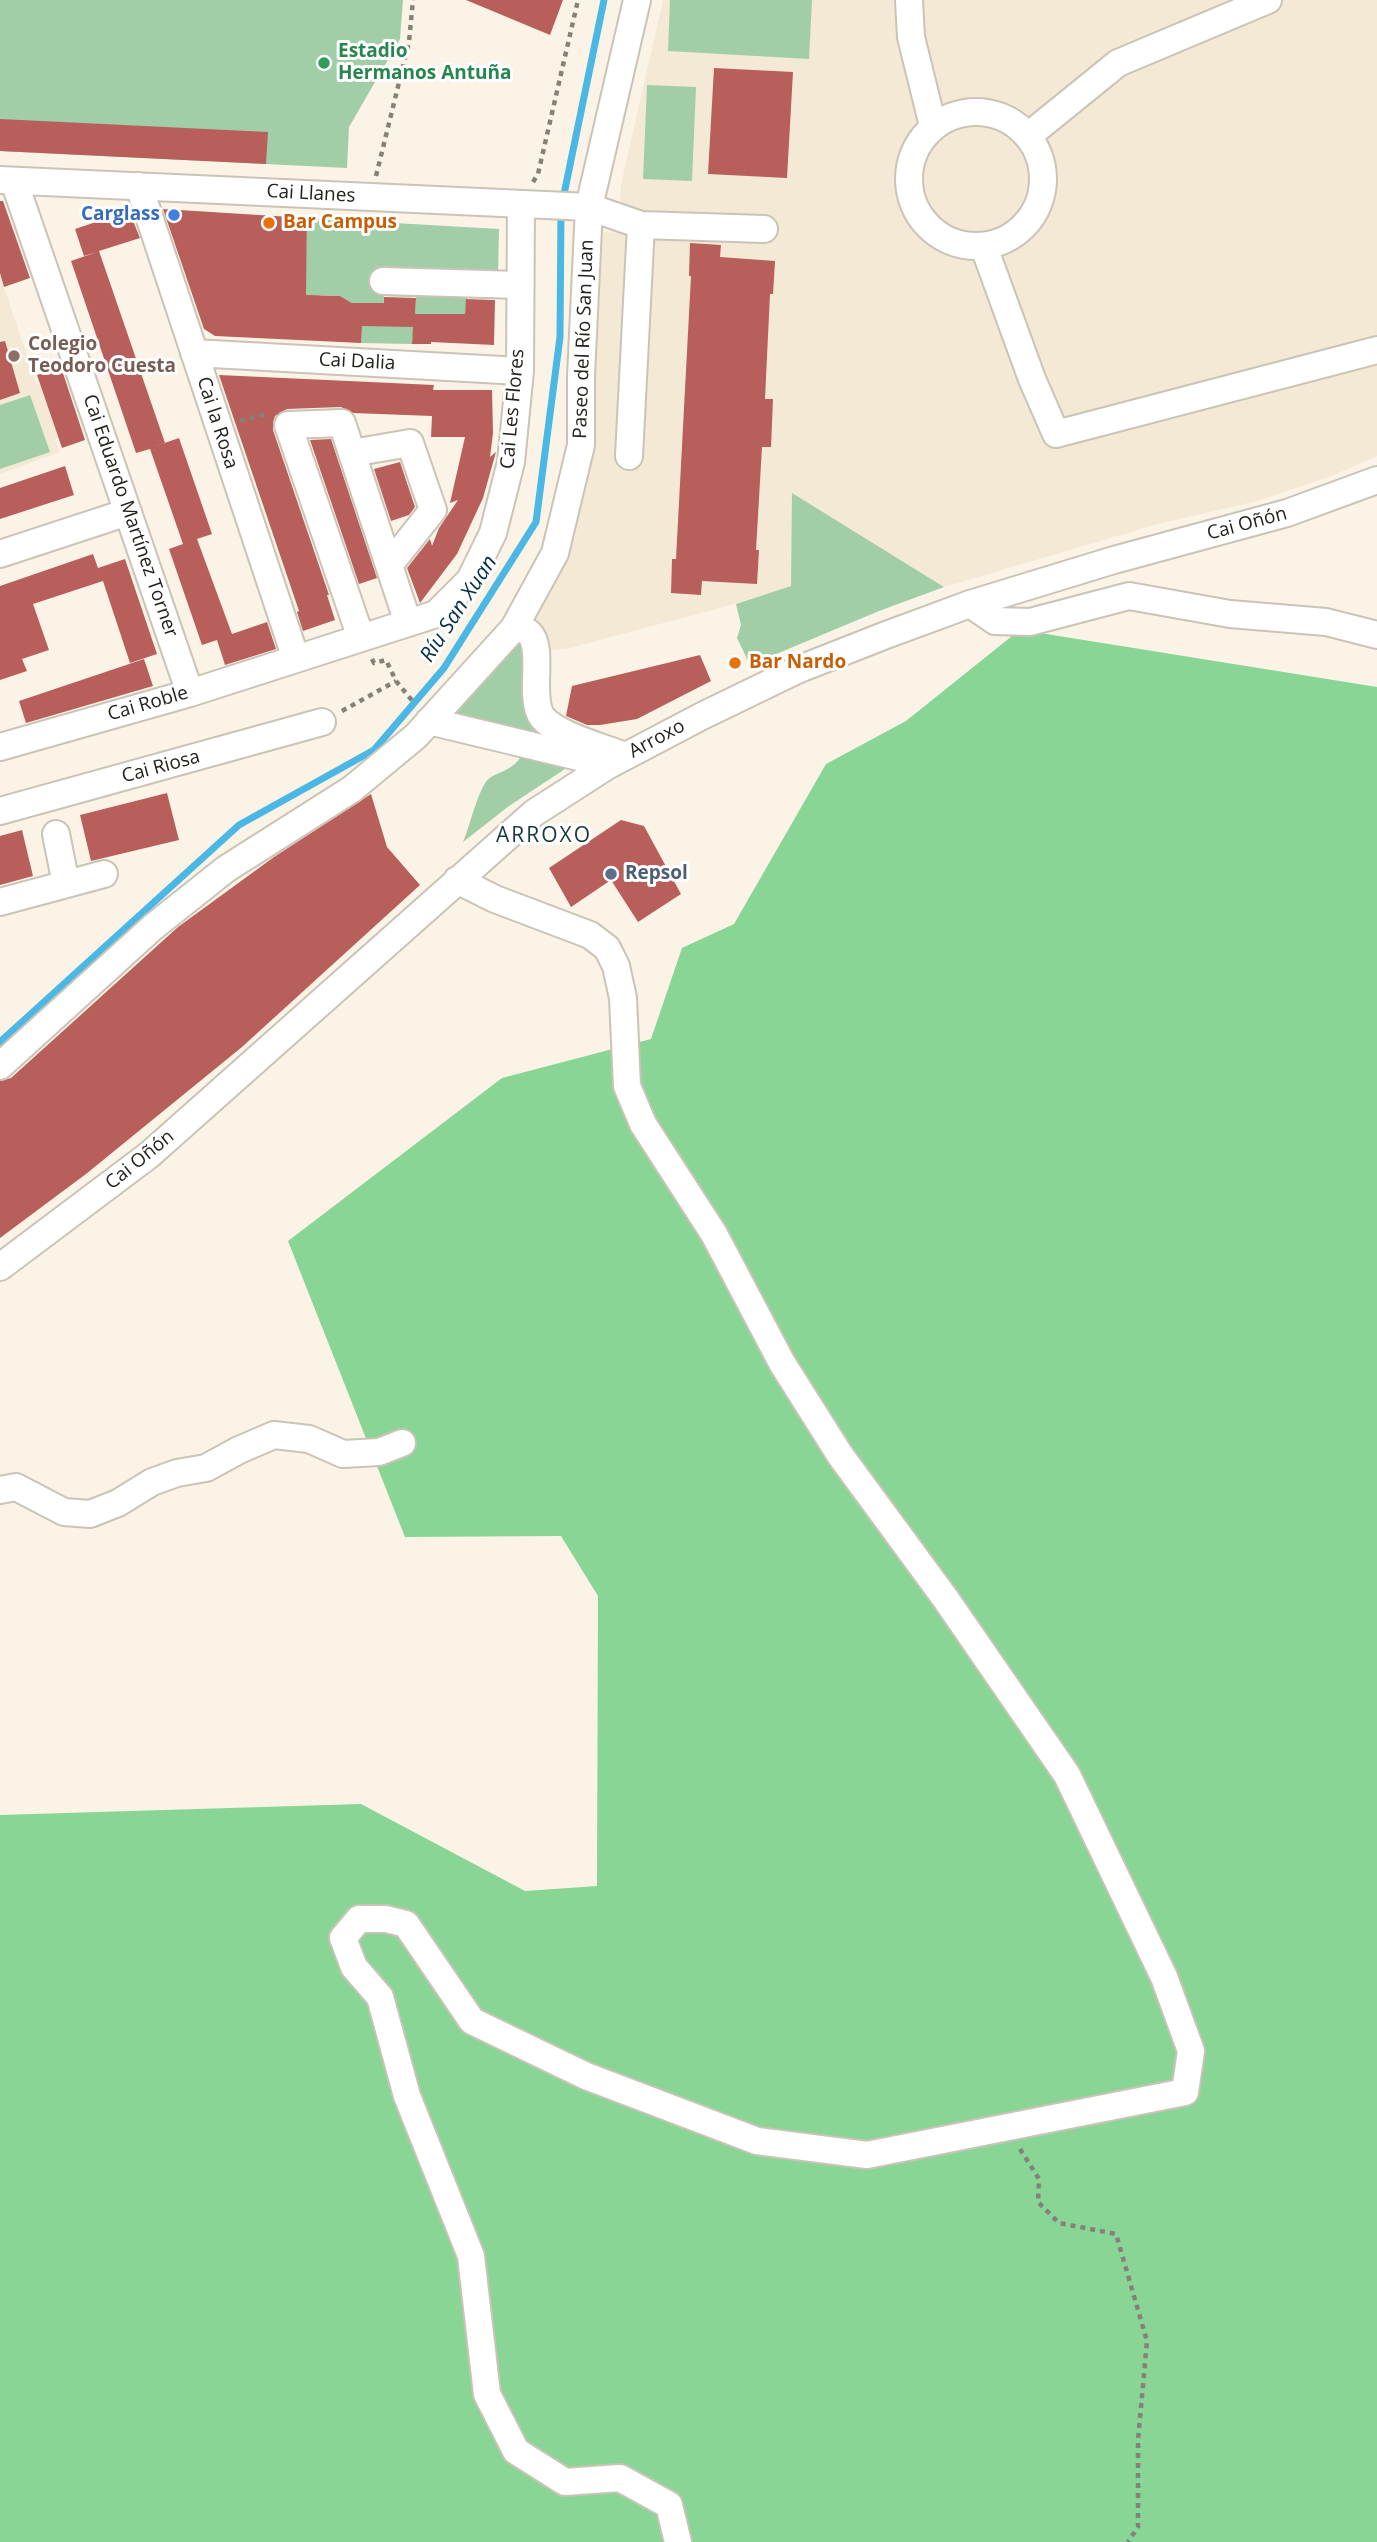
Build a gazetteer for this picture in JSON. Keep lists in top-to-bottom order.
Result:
{
  "streets": {
    "street": [
      "Cai Llanes",
      "Paseo del Río San Juan",
      "Cai Dalia",
      "Cai Les Flores",
      "Cai la Rosa",
      "Cai Eduardo Martínez Torner",
      "Cai Oñón",
      "Cai Roble",
      "Arroxo",
      "Cai Riosa"
    ]
  },
  "crossings": [
    ["Cai Llanes", "Paseo del Río San Juan"],
    ["Cai Llanes", "Cai Les Flores"],
    ["Cai Llanes", "Cai la Rosa"],
    ["Cai Llanes", "Cai Eduardo Martínez Torner"],
    ["Cai Dalia", "Cai Les Flores"],
    ["Cai Dalia", "Cai la Rosa"],
    ["Cai Les Flores", "Cai la Rosa"],
    ["Cai Les Flores", "Cai Roble"],
    ["Cai la Rosa", "Cai Roble"],
    ["Cai Eduardo Martínez Torner", "Cai Roble"],
    ["Cai Oñón", "Arroxo"]
  ],
  "districts": ["ARROXO"],
  "water": ["Ríu San Xuan"],
  "places": [
    "Estadio Hermanos Antuña",
    "Carglass",
    "Bar Campus",
    "Colegio Teodoro Cuesta",
    "Bar Nardo",
    "Repsol"
  ]
}
